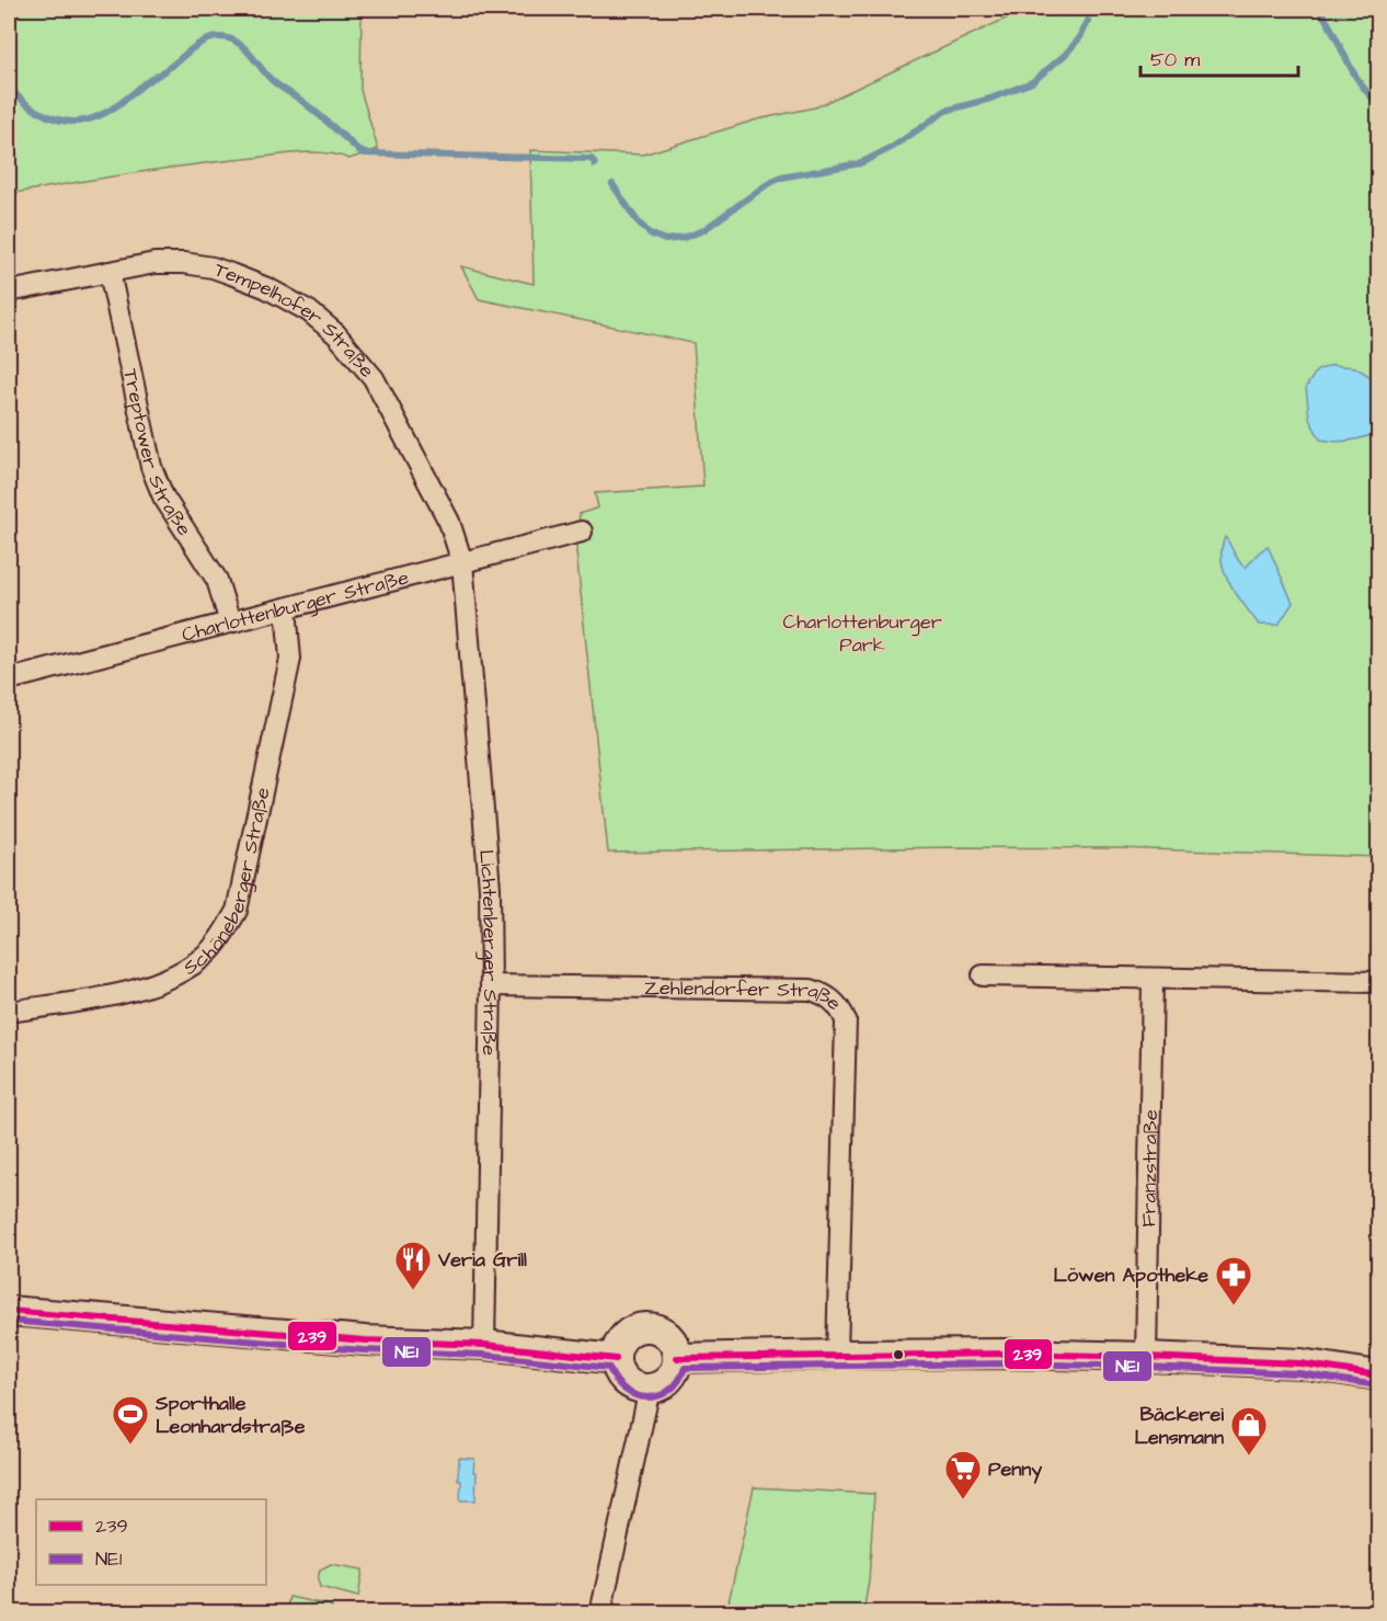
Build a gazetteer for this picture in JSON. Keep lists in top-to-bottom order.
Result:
{
  "streets": {
    "street": [
      "Tempelhofer Straße",
      "Treptower Straße",
      "Charlottenburger Straße",
      "Schöneberger Straße",
      "Lichtenberger Straße",
      "Zehlendorfer Straße",
      "Franzstraße"
    ]
  },
  "crossings": [
    ["Tempelhofer Straße", "Treptower Straße"],
    ["Tempelhofer Straße", "Charlottenburger Straße"],
    ["Tempelhofer Straße", "Lichtenberger Straße"],
    ["Treptower Straße", "Charlottenburger Straße"],
    ["Charlottenburger Straße", "Schöneberger Straße"],
    ["Charlottenburger Straße", "Lichtenberger Straße"],
    ["Lichtenberger Straße", "Zehlendorfer Straße"]
  ],
  "parks": ["Charlottenburger Park"],
  "places": {
    "restaurant": ["Veria Grill"],
    "pharmacy": ["Löwen Apotheke"],
    "sports": ["Sporthalle Leonhardstraße"],
    "shop": ["Bäckerei Lensmann"],
    "supermarket": ["Penny"]
  },
  "lines": ["transit line 239", "transit line NE1"],
  "legend": ["239", "NE1"],
  "scale_bar": "50 m"
}
